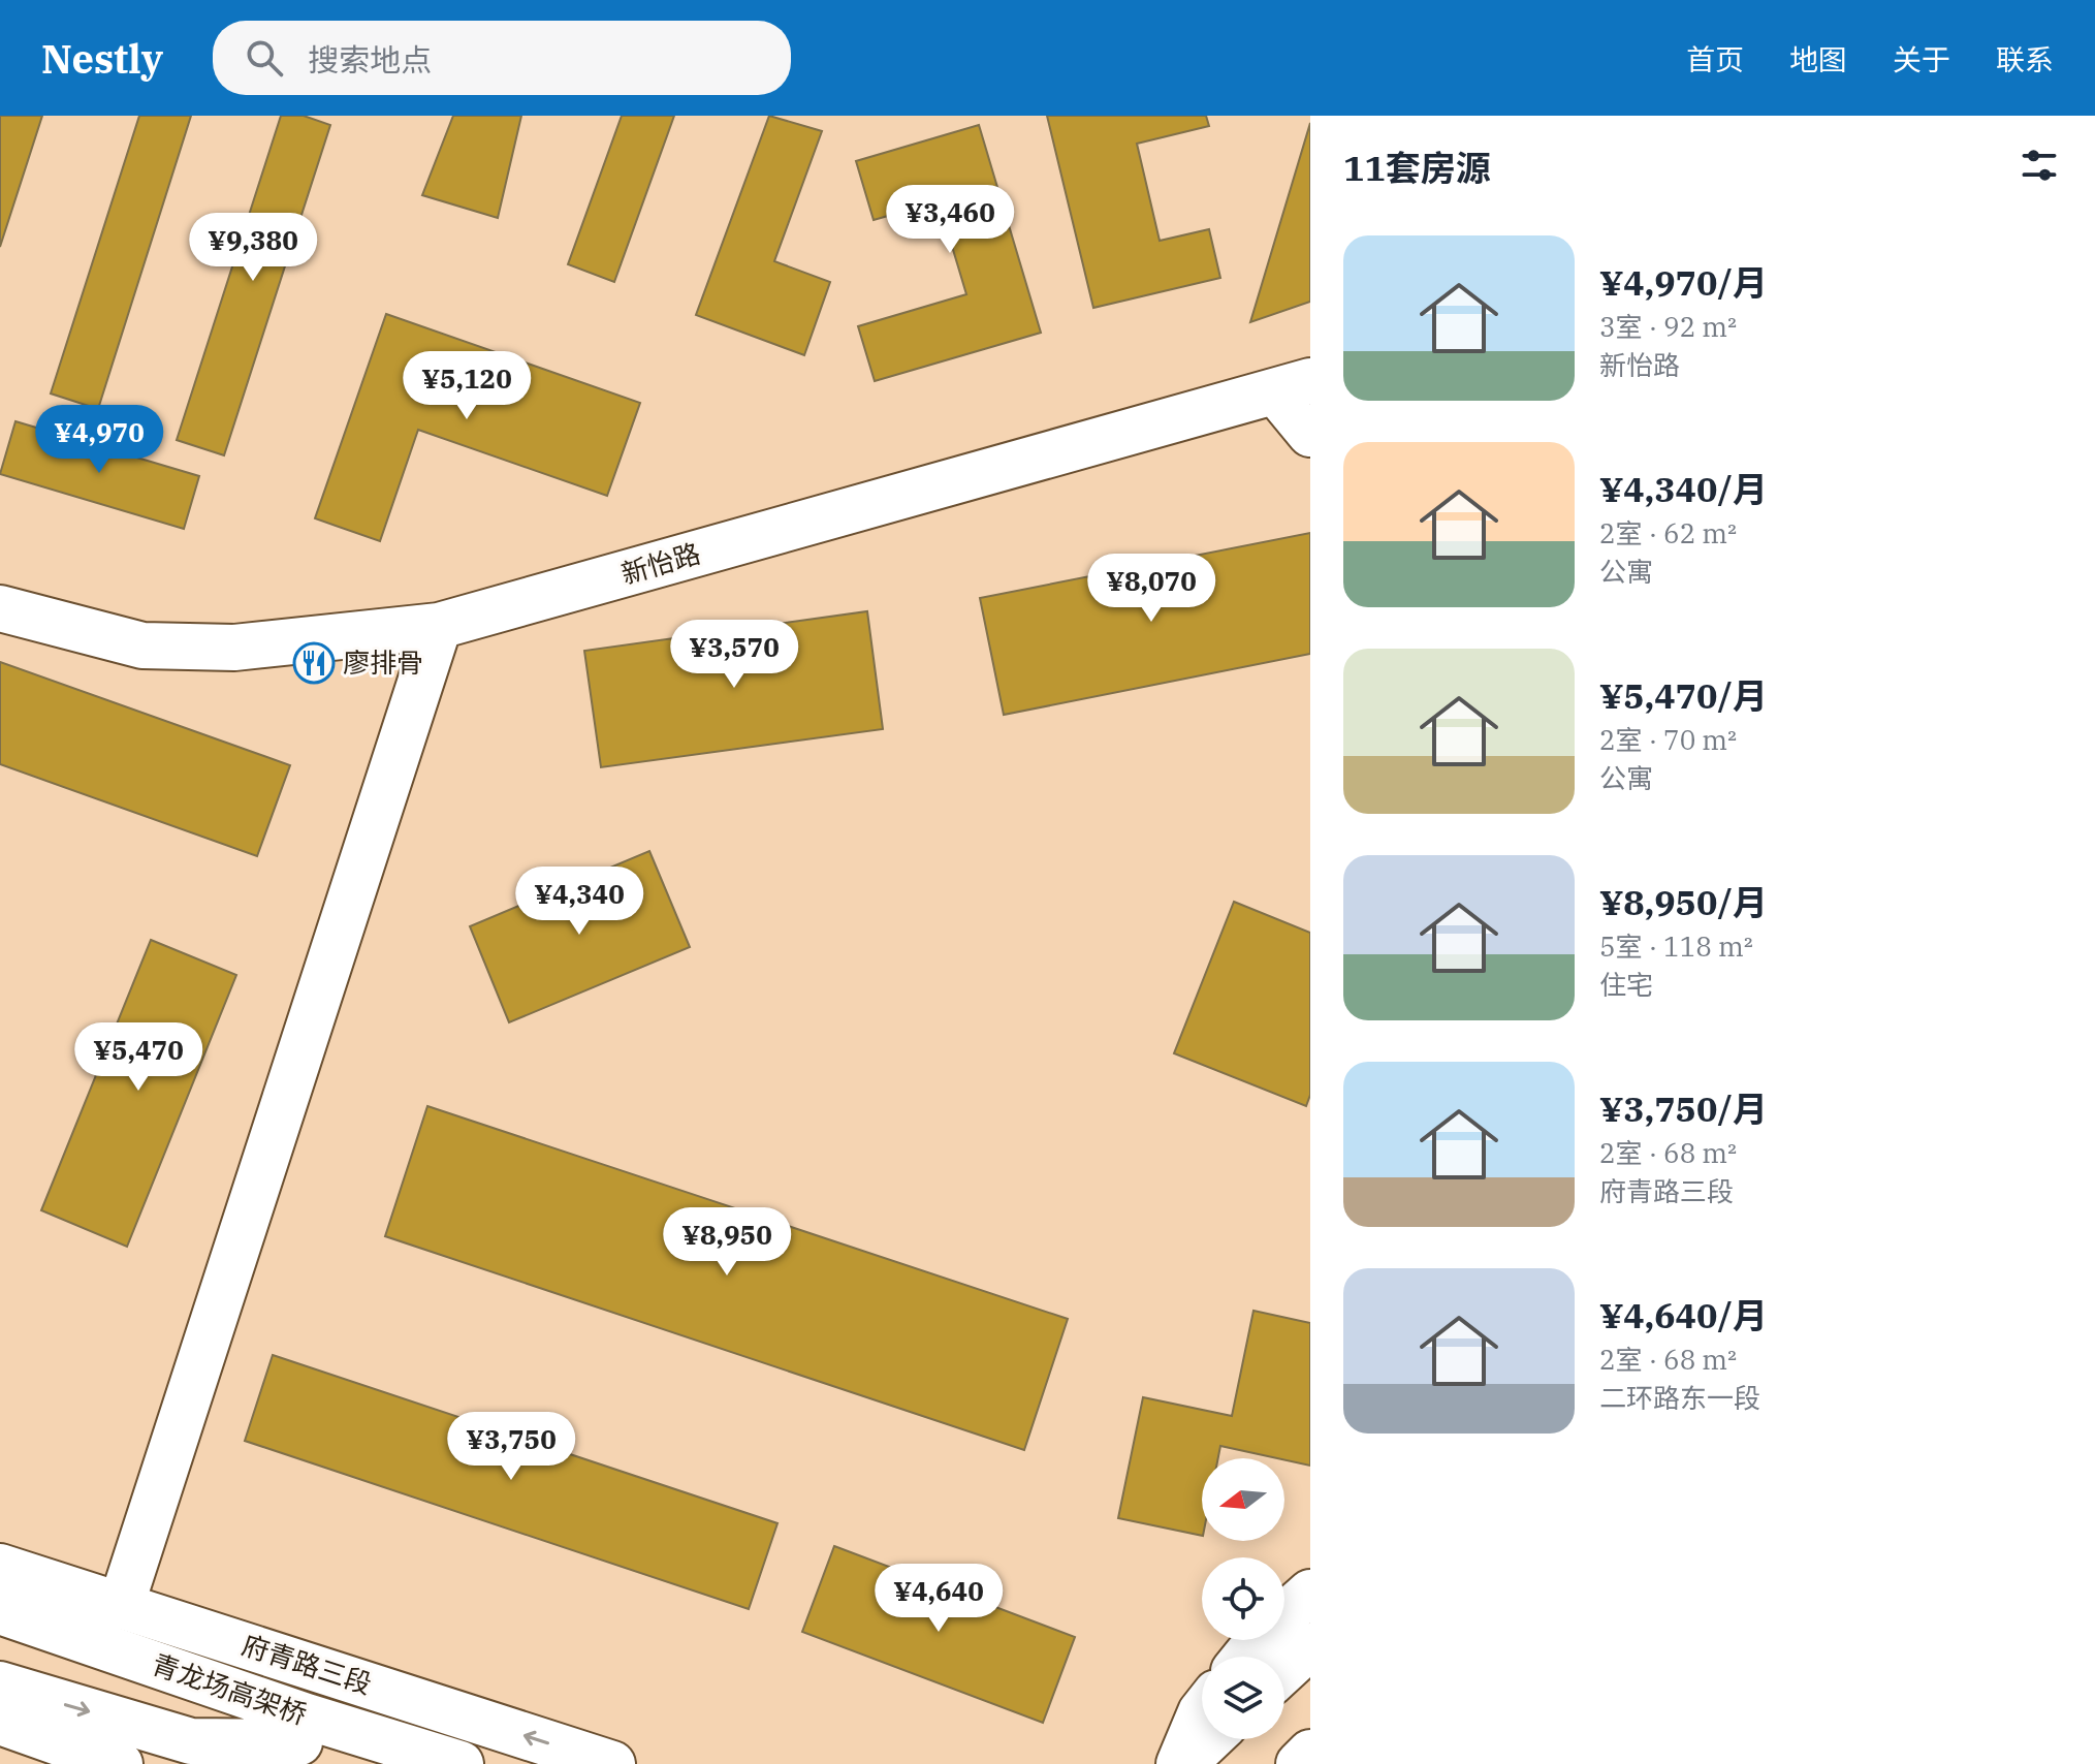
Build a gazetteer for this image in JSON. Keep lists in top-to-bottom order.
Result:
{
  "streets": {
    "main road": ["新怡路", "府青路三段", "青龙场高架桥"]
  },
  "places": {
    "restaurant": ["廖排骨"]
  },
  "north": "left",
  "page": {
    "header": "Nestly",
    "search": "搜索地点",
    "nav": [
      "首页",
      "地图",
      "关于",
      "联系"
    ],
    "heading": "11套房源",
    "price": [
      "¥3,460",
      "¥9,380",
      "¥5,120",
      "¥4,970",
      "¥8,070",
      "¥3,570",
      "¥4,340",
      "¥5,470",
      "¥8,950",
      "¥3,750",
      "¥4,640"
    ],
    "list": [
      {
        "name": "¥4,970/月",
        "note": "3室 · 92 m² · 新怡路"
      },
      {
        "name": "¥4,340/月",
        "note": "2室 · 62 m² · 公寓"
      },
      {
        "name": "¥5,470/月",
        "note": "2室 · 70 m² · 公寓"
      },
      {
        "name": "¥8,950/月",
        "note": "5室 · 118 m² · 住宅"
      },
      {
        "name": "¥3,750/月",
        "note": "2室 · 68 m² · 府青路三段"
      },
      {
        "name": "¥4,640/月",
        "note": "2室 · 68 m² · 二环路东一段"
      }
    ]
  }
}
